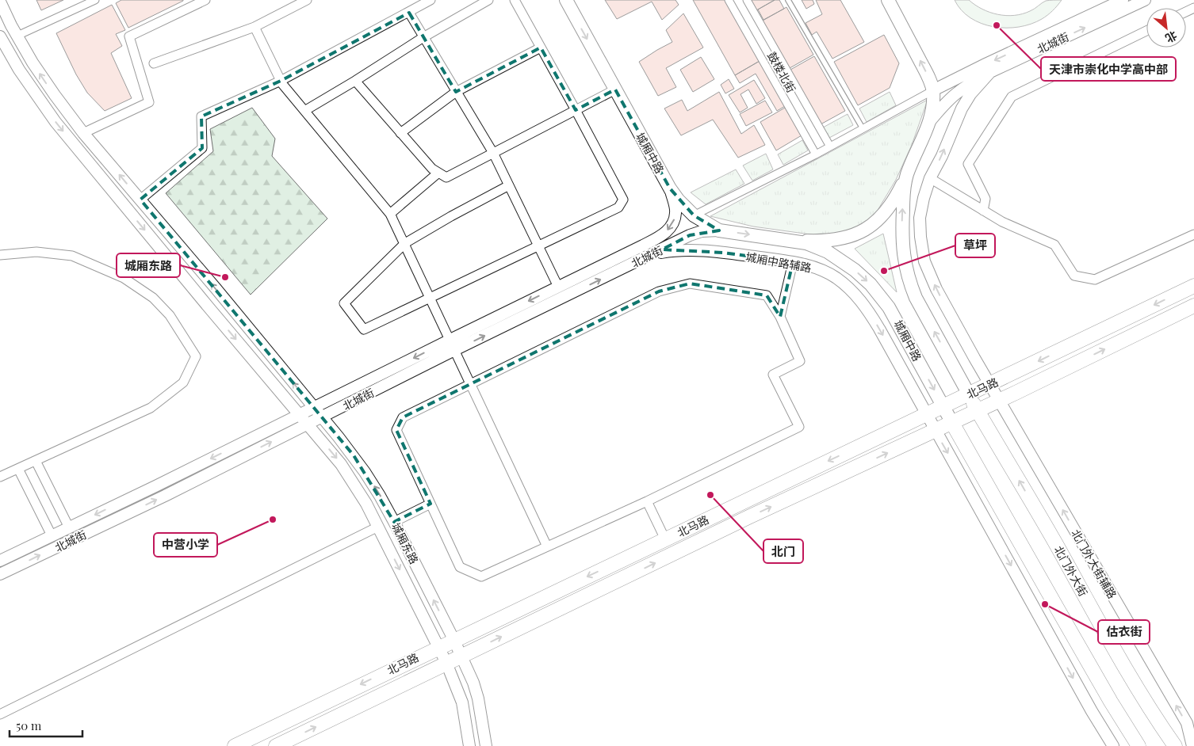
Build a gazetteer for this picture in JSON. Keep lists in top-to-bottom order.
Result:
{
  "streets": {
    "main road": ["城厢中路", "北马路", "北门外大街"],
    "street": [
      "北城街",
      "鼓楼北街",
      "城厢中路辅路",
      "城厢东路",
      "北门外大街辅路"
    ]
  },
  "crossings": [
    ["北城街", "城厢中路"],
    ["北城街", "城厢中路辅路"],
    ["北城街", "城厢东路"],
    ["城厢中路", "北马路"],
    ["城厢中路", "北门外大街"],
    ["城厢中路辅路", "北马路"],
    ["北马路", "城厢东路"],
    ["北马路", "北门外大街辅路"],
    ["北马路", "北门外大街"]
  ],
  "one_way": ["城厢中路辅路"],
  "places": [
    "天津市崇化中学高中部",
    "草坪",
    "城厢东路",
    "北门",
    "中营小学",
    "估衣街"
  ],
  "scale_bar": "50 m",
  "north": "bottom right"
}
